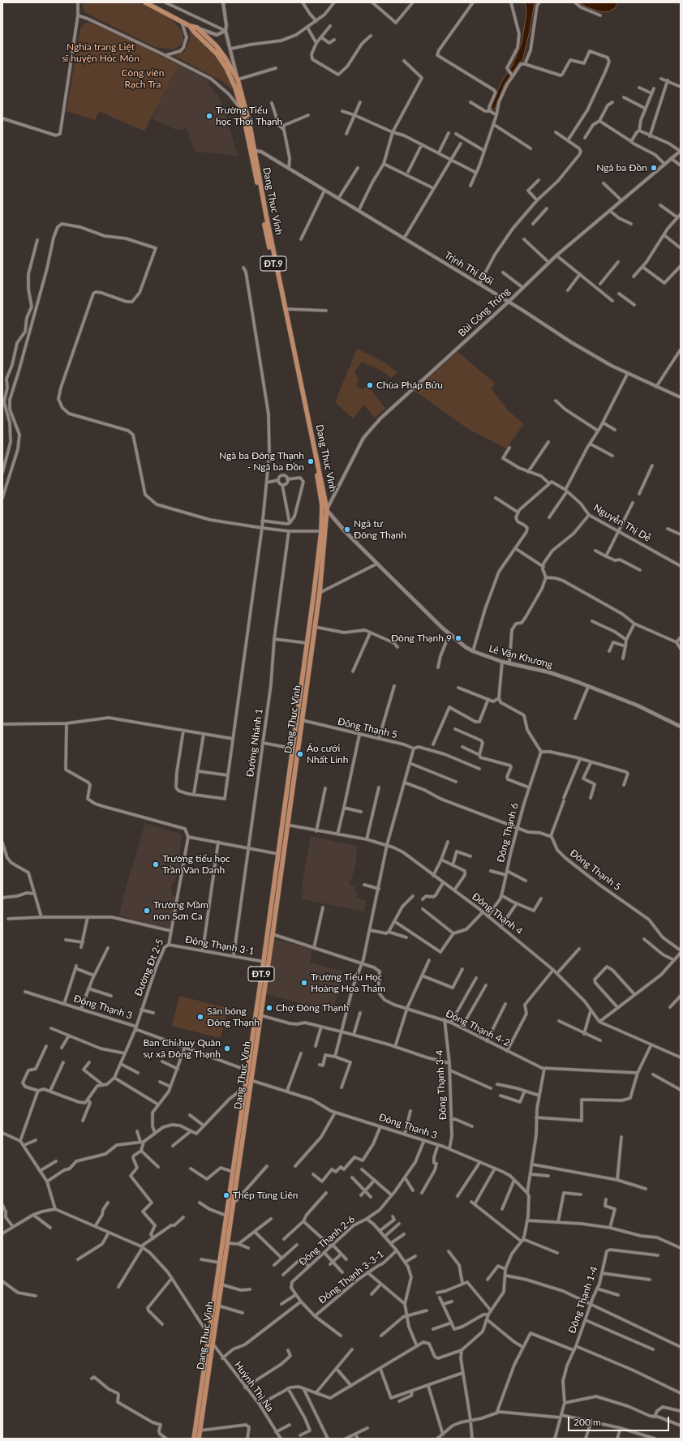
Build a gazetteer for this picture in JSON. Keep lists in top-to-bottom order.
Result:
{
  "streets": {
    "main road": ["Dang Thuc Vinh", "ĐT.9", "Lê Văn Khương"],
    "street": [
      "Trịnh Thị Dối",
      "Bùi Công Trừng",
      "Nguyễn Thị Dễ",
      "Đông Thạnh 5",
      "Đường Nhánh 1",
      "Đông Thạnh 6",
      "Đông Thạnh 4",
      "Đông Thạnh 3-1",
      "Đường Đt 2-5",
      "Đông Thạnh 3",
      "Đông Thạnh 4-2",
      "Đông Thạnh 3-4",
      "Đông Thạnh 2-6",
      "Đông Thạnh 3-3-1",
      "Đông Thạnh 1-4",
      "Huỳnh Thị Na"
    ]
  },
  "crossings": [
    ["Dang Thuc Vinh", "Trịnh Thị Dối"],
    ["Dang Thuc Vinh", "Bùi Công Trừng"],
    ["Dang Thuc Vinh", "Lê Văn Khương"],
    ["Dang Thuc Vinh", "Đông Thạnh 5"],
    ["Dang Thuc Vinh", "Đông Thạnh 4"],
    ["Dang Thuc Vinh", "Đông Thạnh 3-1"],
    ["Dang Thuc Vinh", "Đông Thạnh 3"],
    ["Dang Thuc Vinh", "Đông Thạnh 4-2"],
    ["Dang Thuc Vinh", "Huỳnh Thị Na"],
    ["Trịnh Thị Dối", "Bùi Công Trừng"],
    ["Bùi Công Trừng", "Lê Văn Khương"],
    ["Đường Nhánh 1", "Đông Thạnh 3-1"],
    ["Đông Thạnh 6", "Đông Thạnh 4"],
    ["Đông Thạnh 3-1", "Đường Đt 2-5"],
    ["Đường Đt 2-5", "Đông Thạnh 3"],
    ["Đông Thạnh 3", "Đông Thạnh 3-4"],
    ["Đông Thạnh 4-2", "Đông Thạnh 3-4"],
    ["Đông Thạnh 2-6", "Đông Thạnh 3-3-1"]
  ],
  "parks": ["Nghĩa trang Liệt sĩ huyện Hóc Môn", "Công viên Rạch Tra"],
  "places": [
    "Trường Tiểu học Thới Thạnh",
    "Ngã ba Đồn",
    "Chùa Pháp Bửu",
    "Ngã ba Đông Thạnh - Ngã ba Đồn",
    "Ngã tư Đông Thạnh",
    "Đông Thạnh 9",
    "Áo cưới Nhất Linh",
    "Trường tiểu học Trần Văn Danh",
    "Trường Mầm non Sơn Ca",
    "Trường Tiểu Học Hoàng Hoa Thám",
    "Chợ Đông Thạnh",
    "Sân bóng Đông Thạnh",
    "Ban Chỉ huy Quân sự xã Đông Thạnh",
    "Thép Tùng Liên"
  ],
  "scale_bar": "200 m"
}
